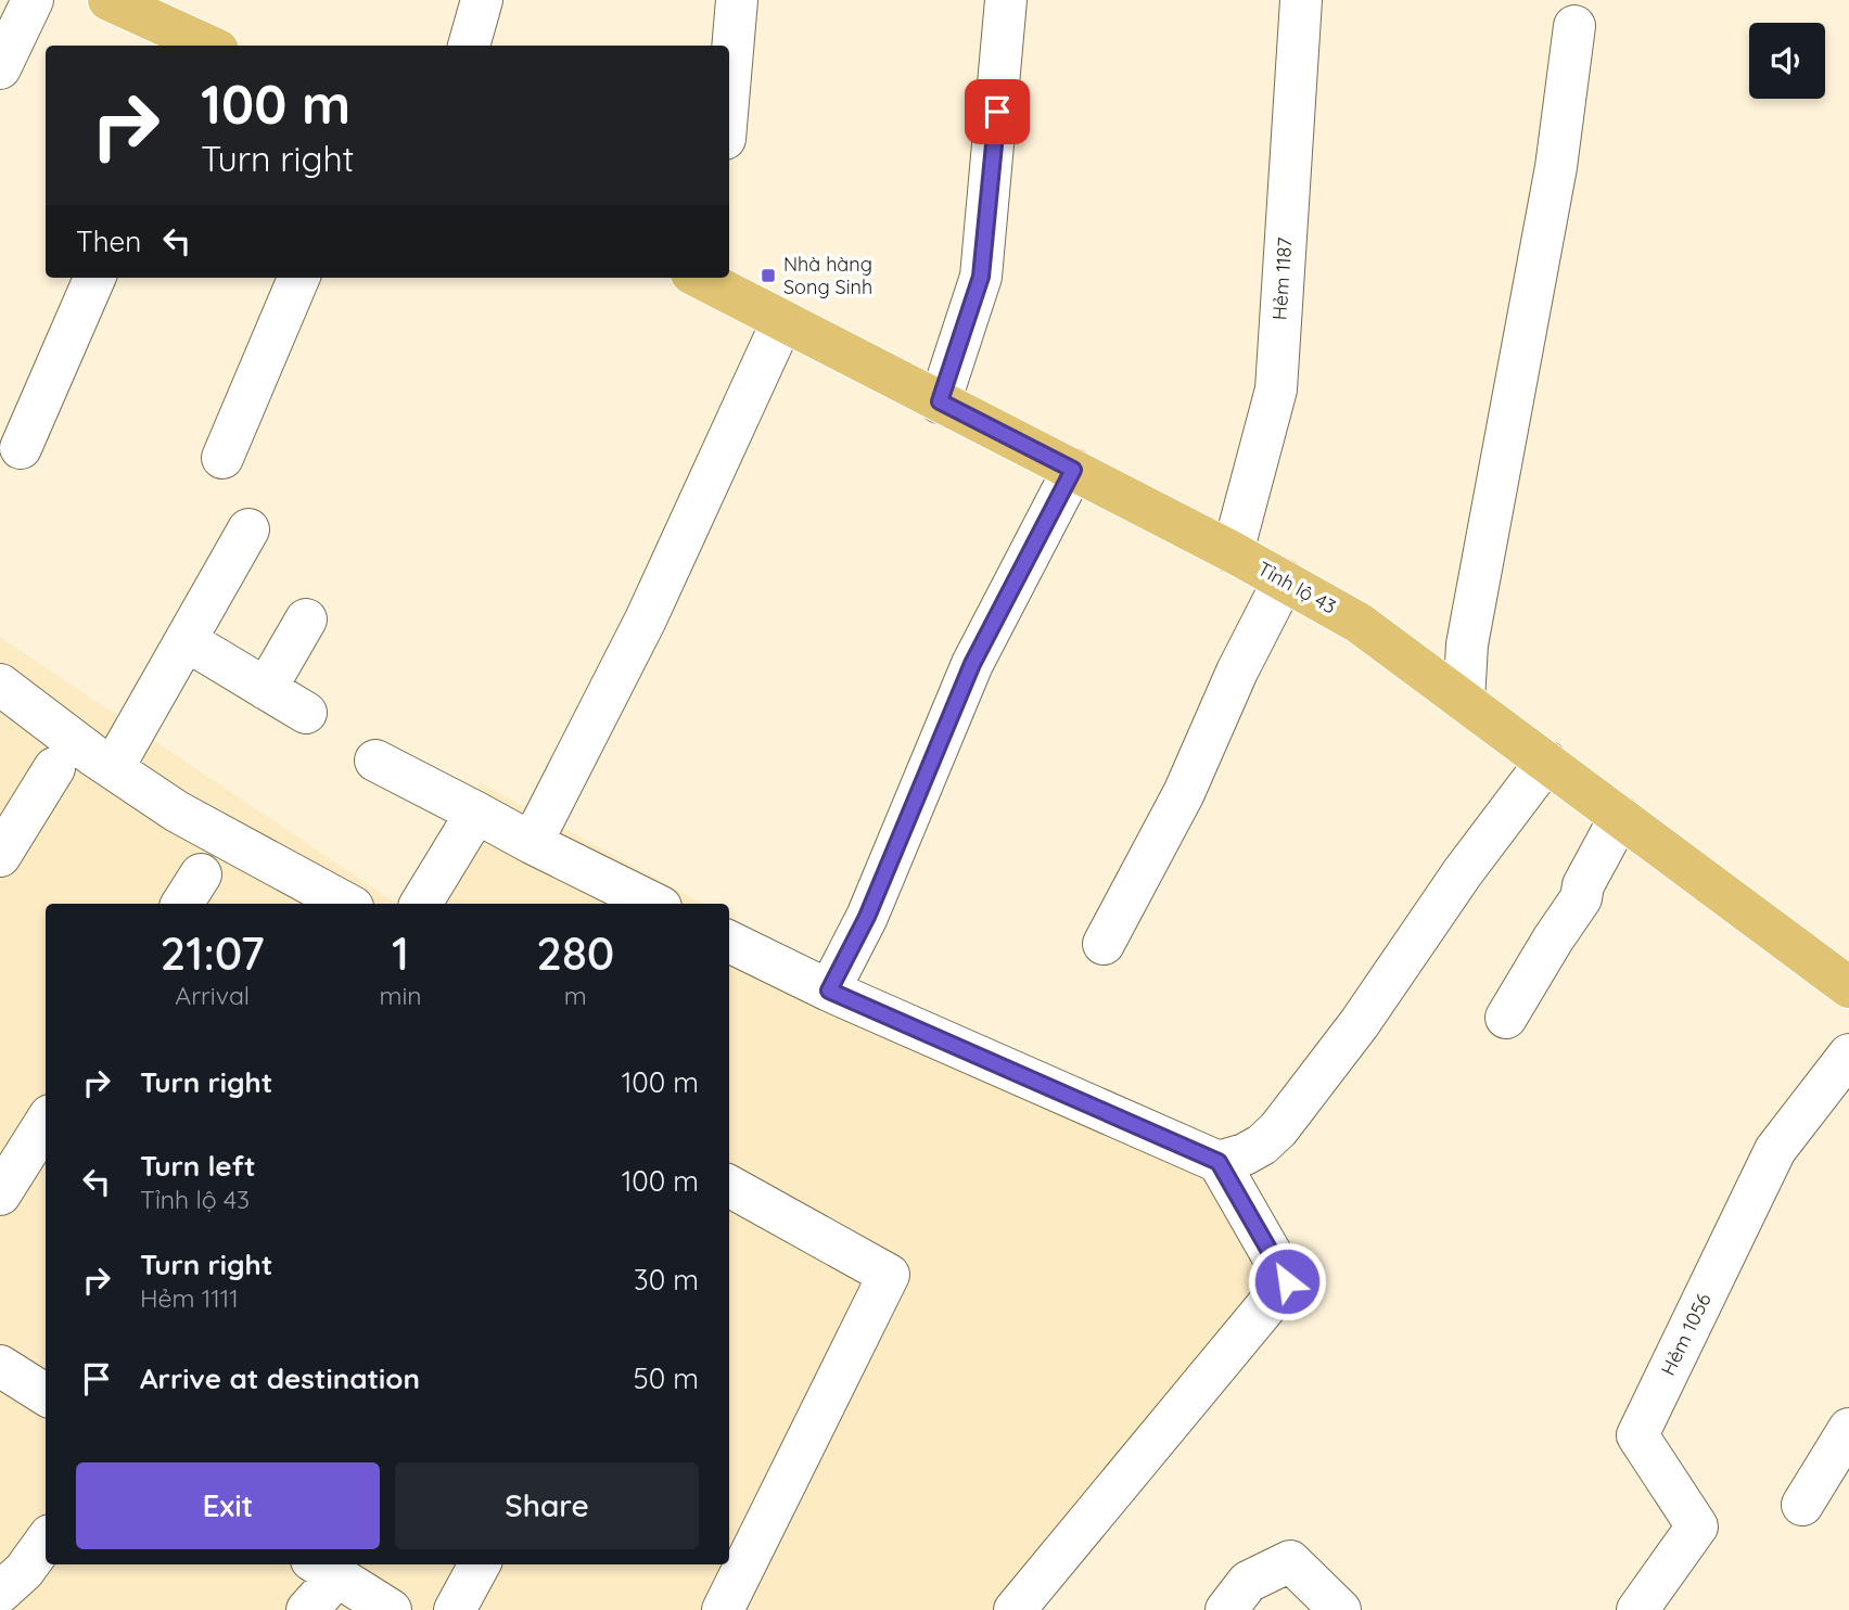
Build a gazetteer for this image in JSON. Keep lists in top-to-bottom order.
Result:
{
  "streets": {
    "main road": ["Tỉnh lộ 43"],
    "street": ["Hẻm 1187", "Hẻm 1056"]
  },
  "crossings": [
    ["Hẻm 1187", "Tỉnh lộ 43"]
  ],
  "places": {
    "transit": ["Nhà hàng Song Sinh"]
  },
  "page": {
    "turn": ["100 m", "Turn right"],
    "then": "Then",
    "eta": [
      "21:07",
      "Arrival",
      "1",
      "min",
      "280",
      "m"
    ],
    "list": [
      {
        "name": "Turn right",
        "value": "100 m"
      },
      {
        "name": "Turn left",
        "note": "Tỉnh lộ 43",
        "value": "100 m"
      },
      {
        "name": "Turn right",
        "note": "Hẻm 1111",
        "value": "30 m"
      },
      {
        "name": "Arrive at destination",
        "value": "50 m"
      }
    ],
    "buttons": ["Exit", "Share"]
  }
}
